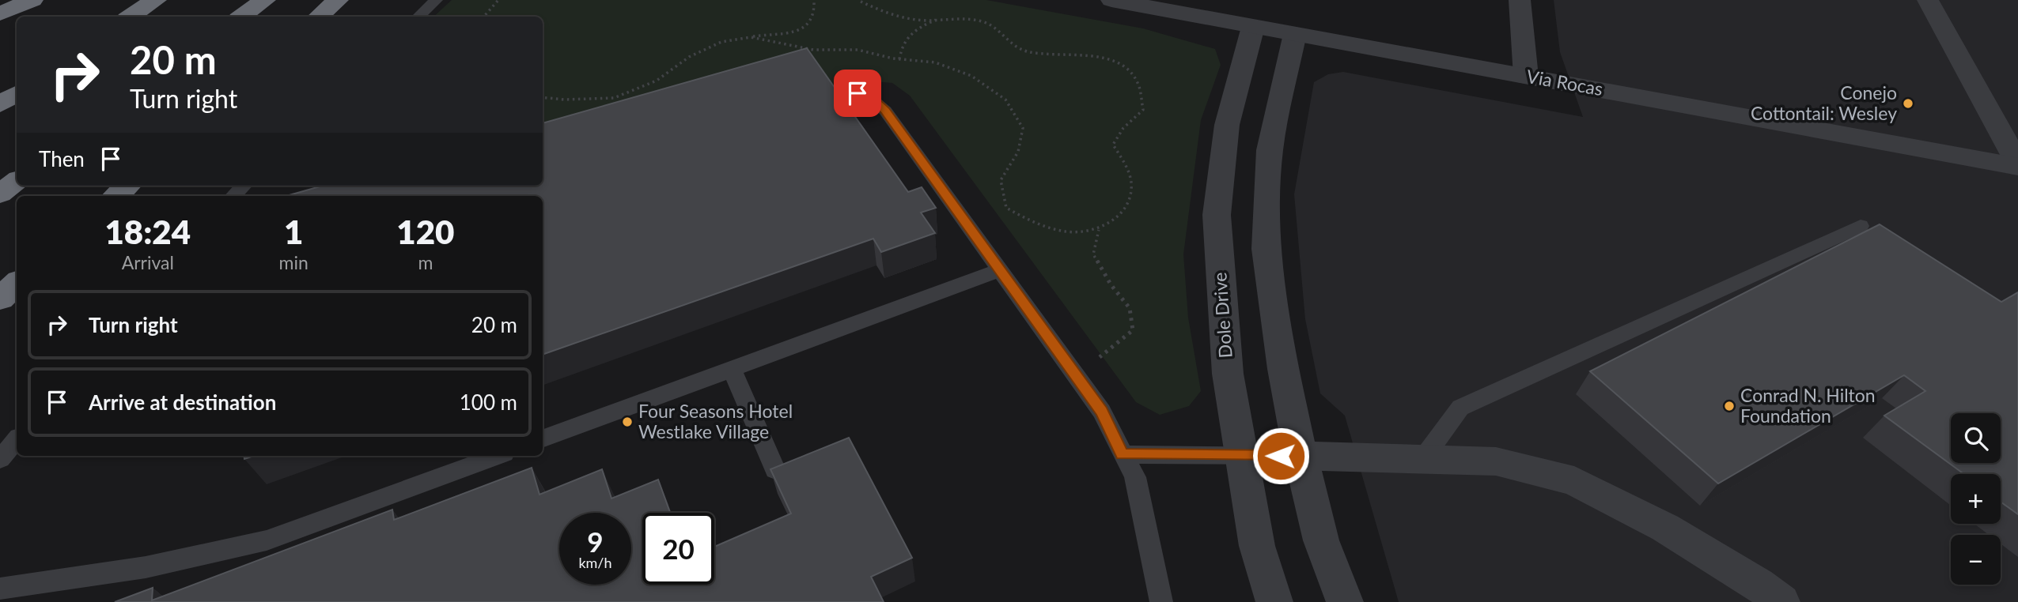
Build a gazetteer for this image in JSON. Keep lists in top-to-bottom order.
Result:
{
  "streets": {
    "street": ["Via Rocas", "Dole Drive"]
  },
  "crossings": [
    ["Via Rocas", "Dole Drive"]
  ],
  "places": ["Conejo Cottontail: Wesley", "Conrad N. Hilton Foundation", "Four Seasons Hotel Westlake Village"],
  "page": {
    "turn": ["20 m", "Turn right"],
    "then": "Then",
    "eta": [
      "18:24",
      "Arrival",
      "1",
      "min",
      "120",
      "m"
    ],
    "list": [
      {
        "name": "Turn right",
        "value": "20 m"
      },
      {
        "name": "Arrive at destination",
        "value": "100 m"
      }
    ],
    "map_buttons": ["+", "−"],
    "speed": "9 km/h",
    "limit": "20"
  }
}
